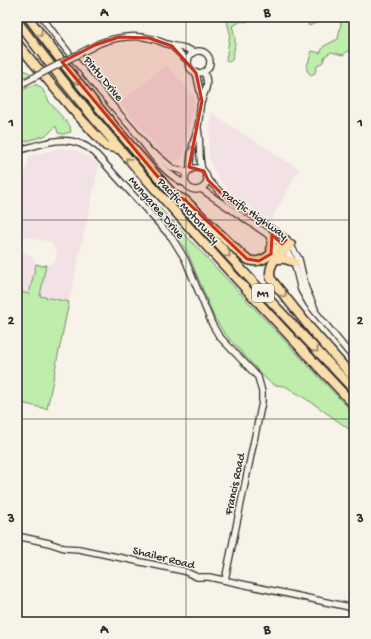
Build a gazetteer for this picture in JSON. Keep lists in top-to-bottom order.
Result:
{
  "streets": {
    "highway": ["Pacific Motorway", "M1"],
    "street": [
      "Pintu Drive",
      "Mungaree Drive",
      "Pacific Highway",
      "Francis Road",
      "Shailer Road"
    ]
  },
  "crossings": [
    ["Pintu Drive", "Pacific Highway"],
    ["Mungaree Drive", "Francis Road"],
    ["Francis Road", "Shailer Road"]
  ],
  "grid": {
    "columns": ["A", "B"],
    "rows": ["1", "2", "3"]
  }
}
